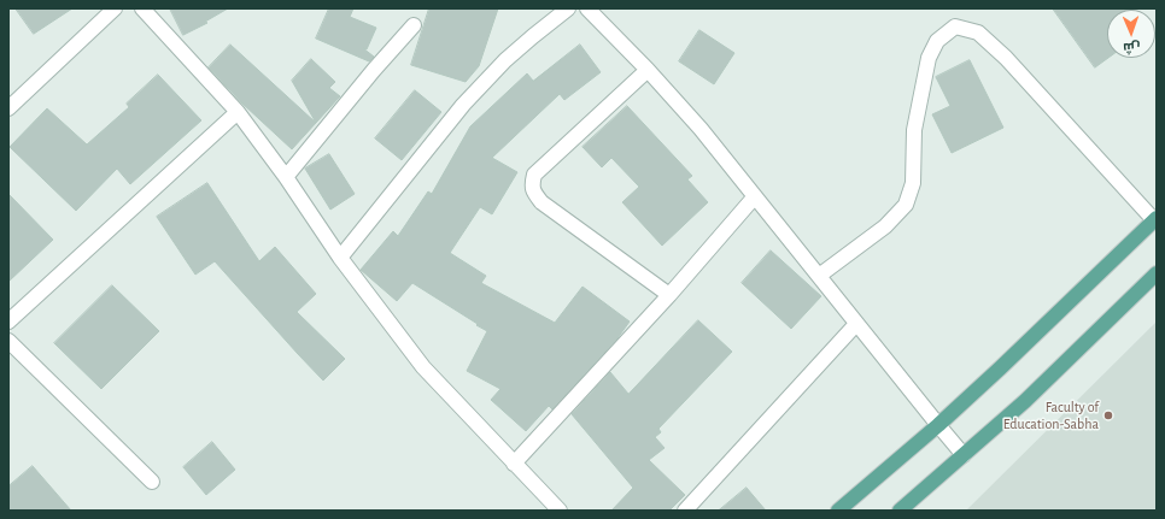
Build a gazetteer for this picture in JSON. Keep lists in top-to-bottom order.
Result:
{
  "places": ["Faculty of Education-Sabha"],
  "north": "bottom"
}
